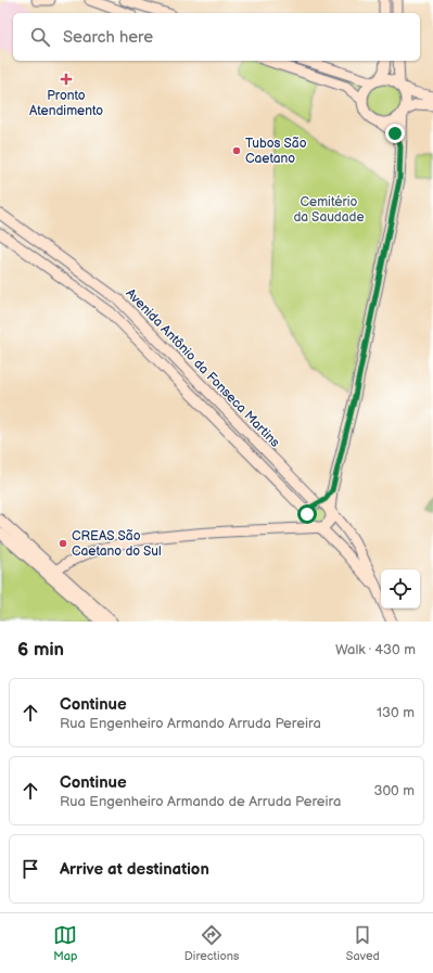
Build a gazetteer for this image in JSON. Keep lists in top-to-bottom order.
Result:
{
  "streets": {
    "street": ["Avenida Antônio da Fonseca Martins"]
  },
  "parks": ["Cemitério da Saudade"],
  "places": {
    "health": ["Pronto Atendimento"],
    "other": ["Tubos São Caetano", "CREAS São Caetano do Sul"]
  },
  "page": {
    "search": "Search here",
    "heading": ["6 min", "Walk · 430 m"],
    "list": [
      ["Continue", "Rua Engenheiro Armando Arruda Pereira", "130 m"],
      ["Continue", "Rua Engenheiro Armando de Arruda Pereira", "300 m"],
      "Arrive at destination"
    ],
    "nav": ["Map", "Directions", "Saved"]
  }
}
